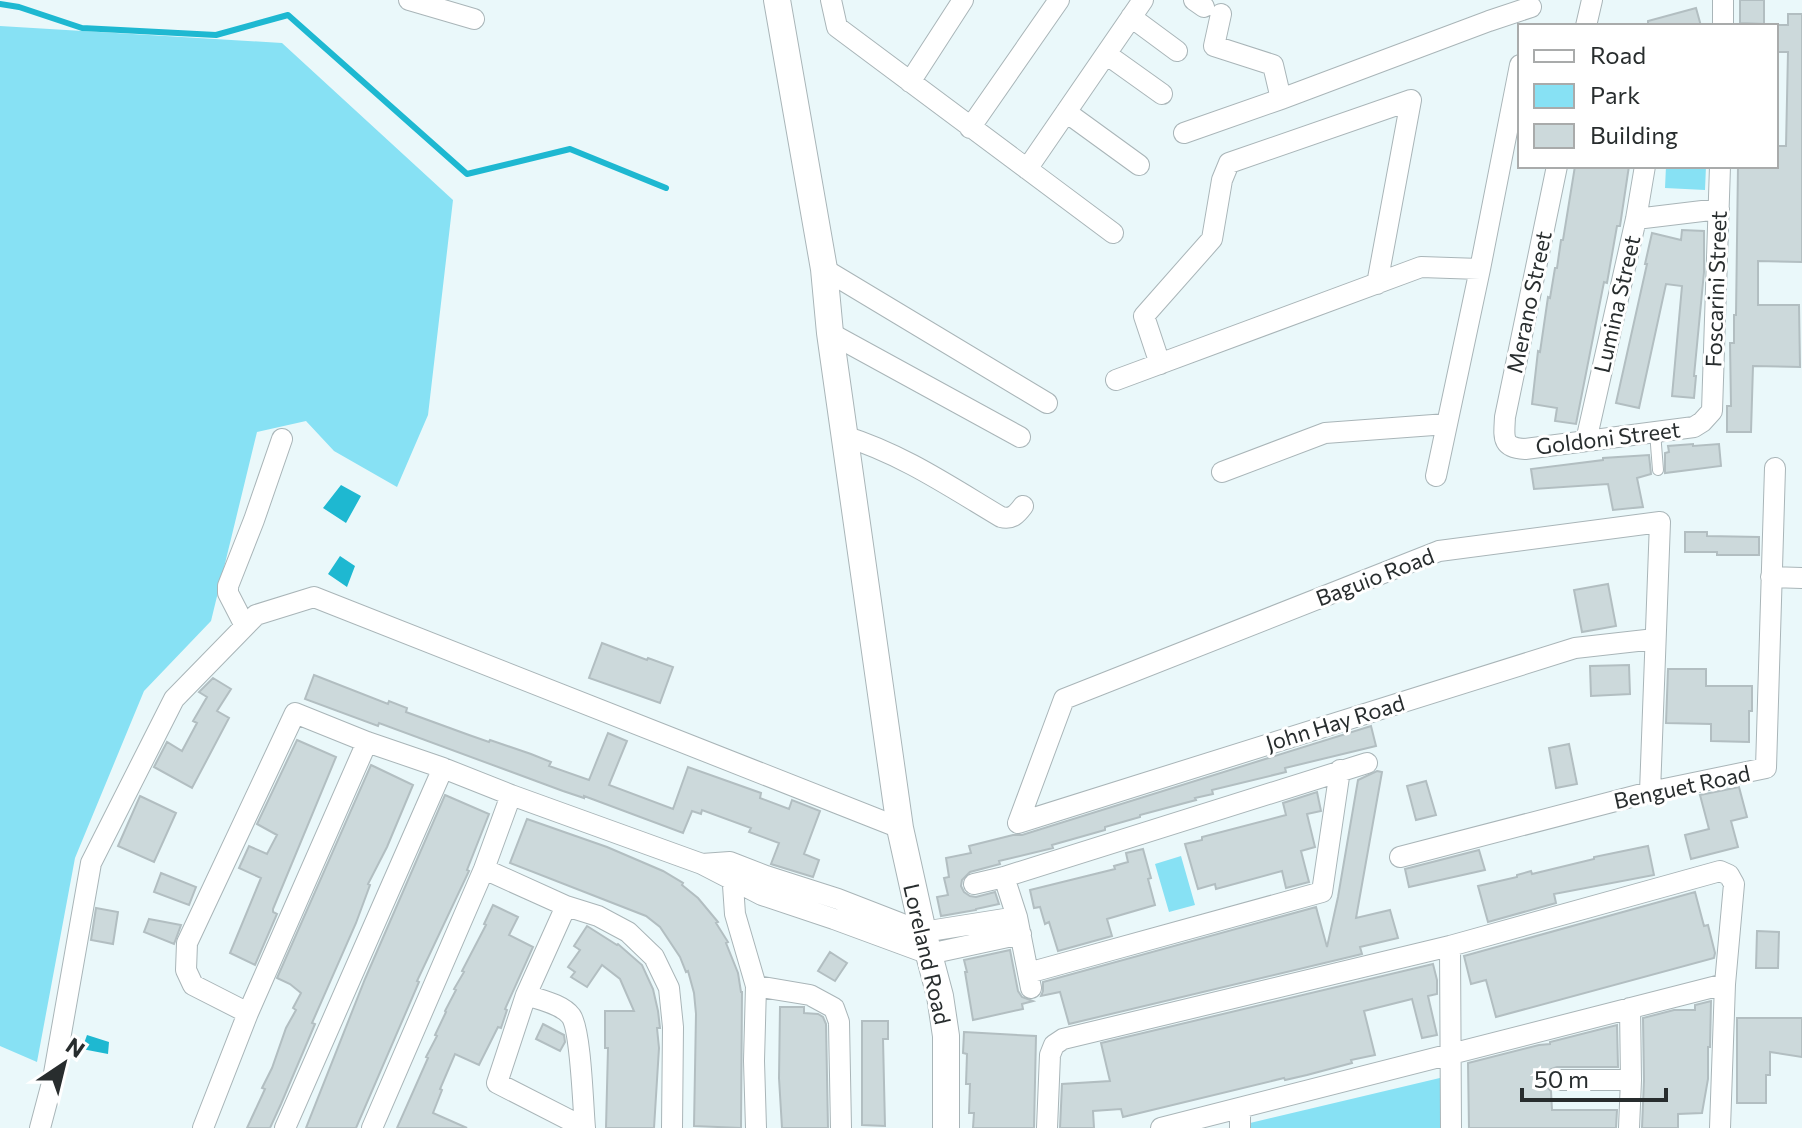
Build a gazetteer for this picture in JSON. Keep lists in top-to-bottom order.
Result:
{
  "streets": {
    "street": [
      "Foscarini Street",
      "Merano Street",
      "Lumina Street",
      "Goldoni Street",
      "Baguio Road",
      "John Hay Road",
      "Benguet Road",
      "Loreland Road"
    ]
  },
  "crossings": [
    ["Foscarini Street", "Goldoni Street"],
    ["Merano Street", "Goldoni Street"],
    ["Lumina Street", "Goldoni Street"],
    ["Baguio Road", "John Hay Road"],
    ["Baguio Road", "Benguet Road"]
  ],
  "legend": ["Road", "Park", "Building"],
  "scale_bar": "50 m",
  "north": "top right"
}
